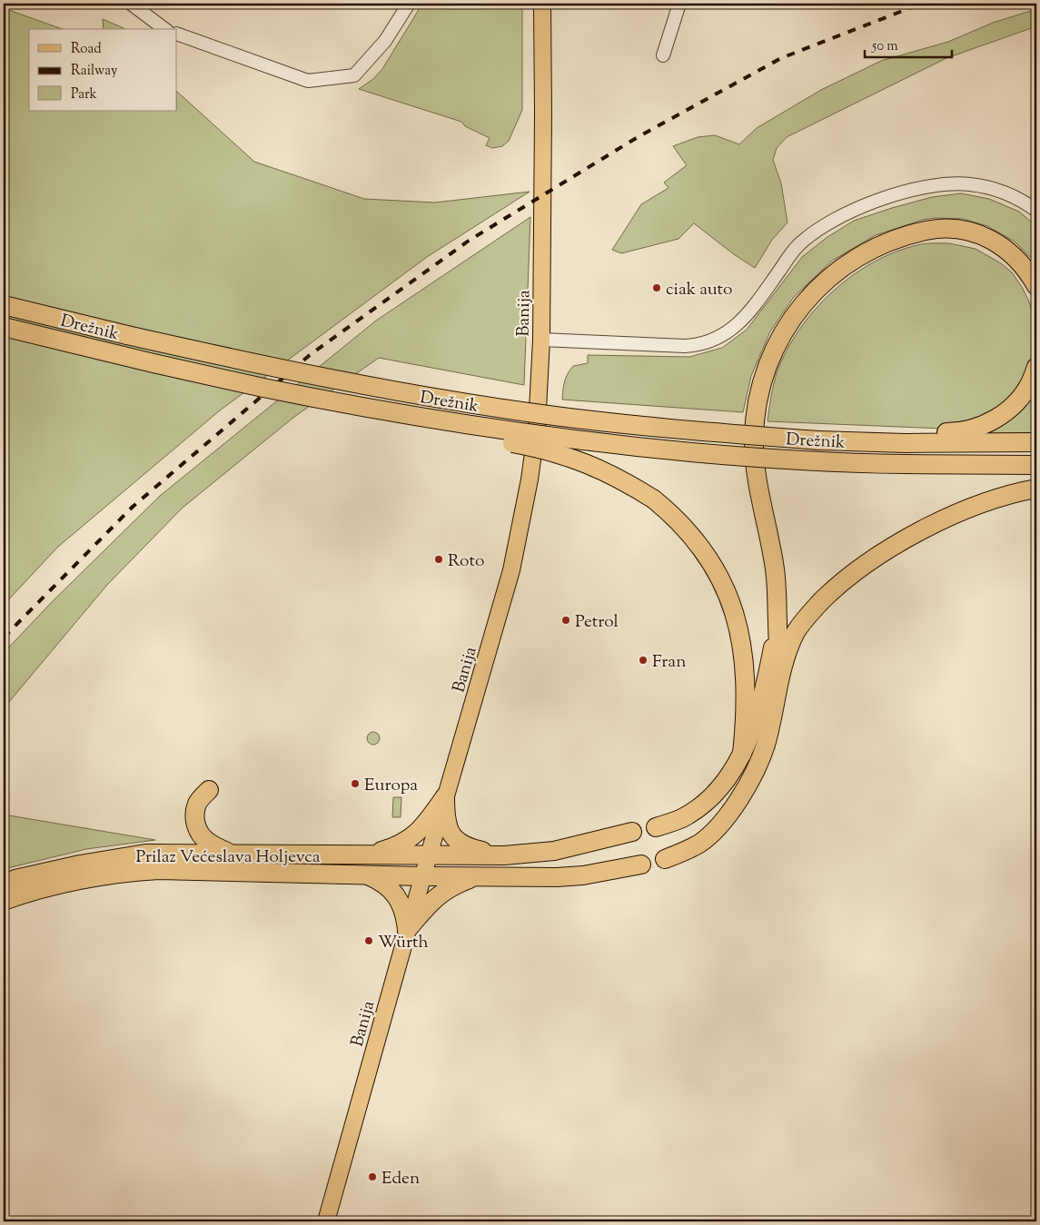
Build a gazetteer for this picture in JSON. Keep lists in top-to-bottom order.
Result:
{
  "streets": {
    "highway": ["Drežnik", "Prilaz Većeslava Holjevca"],
    "main road": ["Banija"]
  },
  "crossings": [
    ["Banija", "Prilaz Većeslava Holjevca"]
  ],
  "places": [
    "ciak auto",
    "Roto",
    "Petrol",
    "Fran",
    "Europa",
    "Würth",
    "Eden"
  ],
  "legend": ["Road", "Railway", "Park"],
  "scale_bar": "50 m"
}
